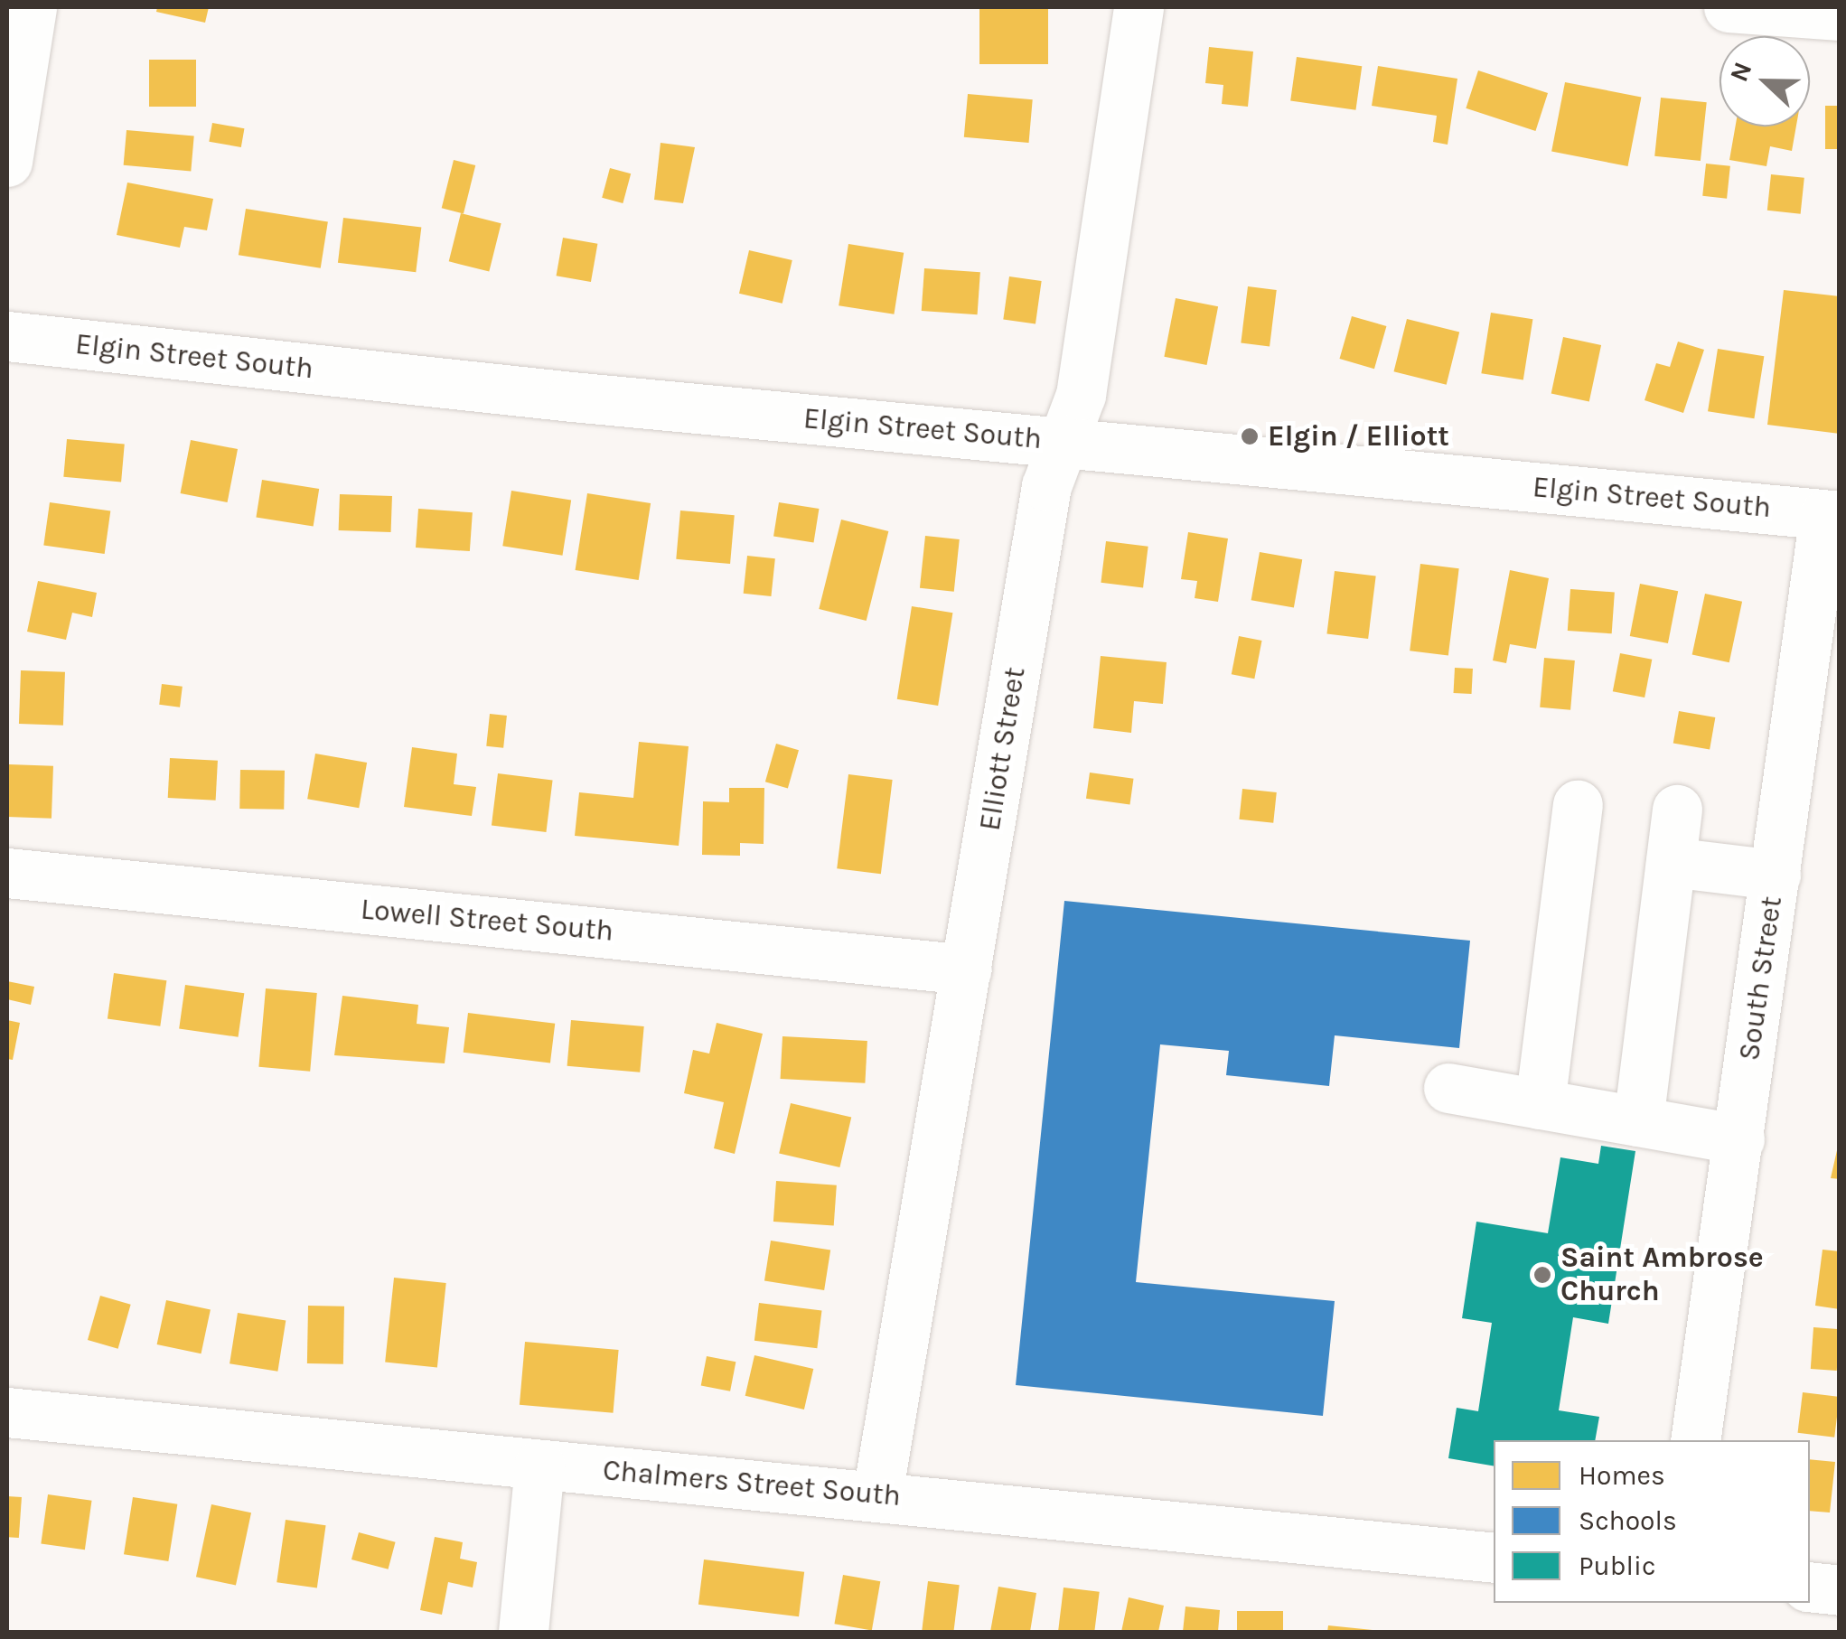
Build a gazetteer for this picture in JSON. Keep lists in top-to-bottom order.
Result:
{
  "streets": {
    "street": [
      "Elgin Street South",
      "Elliott Street",
      "Lowell Street South",
      "South Street",
      "Chalmers Street South"
    ]
  },
  "crossings": [
    ["Elgin Street South", "Elliott Street"],
    ["Elgin Street South", "South Street"],
    ["Elliott Street", "Lowell Street South"],
    ["Elliott Street", "Chalmers Street South"]
  ],
  "places": ["Elgin / Elliott", "Saint Ambrose Church"],
  "legend": ["Homes", "Schools", "Public"],
  "north": "left"
}
